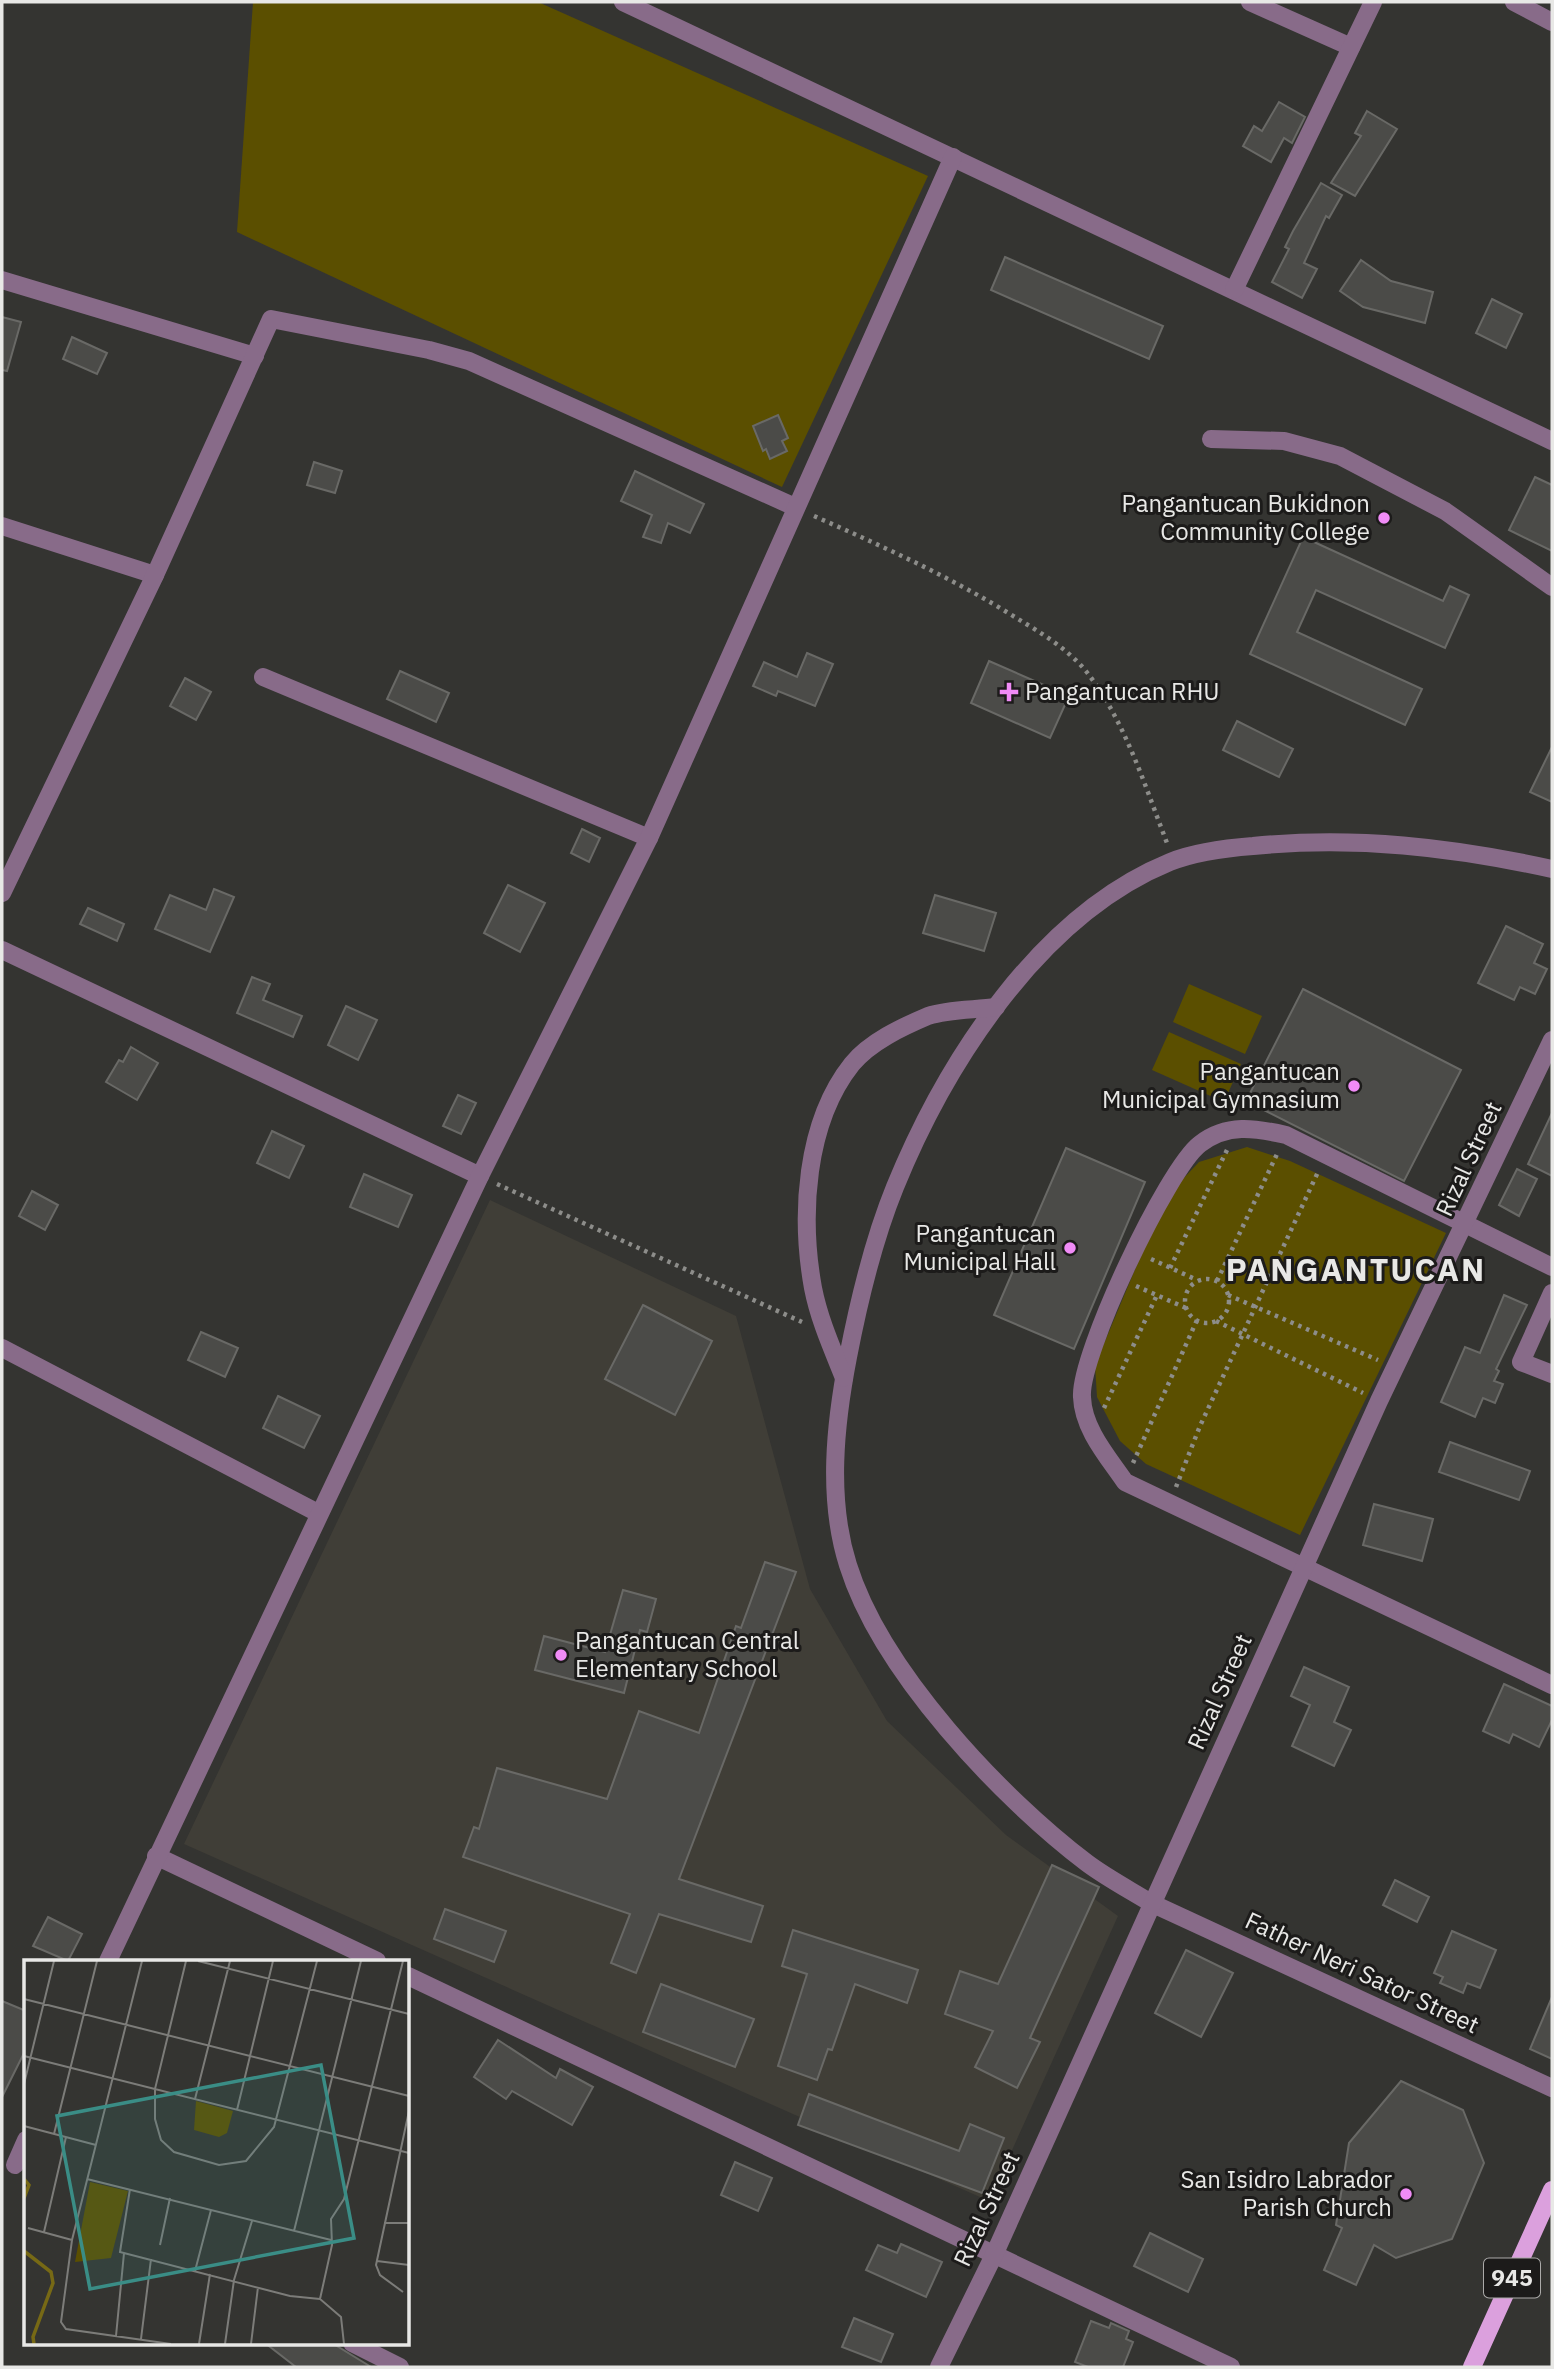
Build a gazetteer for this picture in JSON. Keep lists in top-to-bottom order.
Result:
{
  "streets": {
    "main road": ["945"],
    "street": ["Rizal Street", "Father Neri Sator Street"]
  },
  "crossings": [
    ["Rizal Street", "Father Neri Sator Street"]
  ],
  "districts": ["PANGANTUCAN"],
  "places": {
    "other": [
      "Pangantucan Bukidnon Community College",
      "Pangantucan Municipal Gymnasium",
      "Pangantucan Municipal Hall",
      "Pangantucan Central Elementary School",
      "San Isidro Labrador Parish Church"
    ],
    "health": ["Pangantucan RHU"]
  }
}
